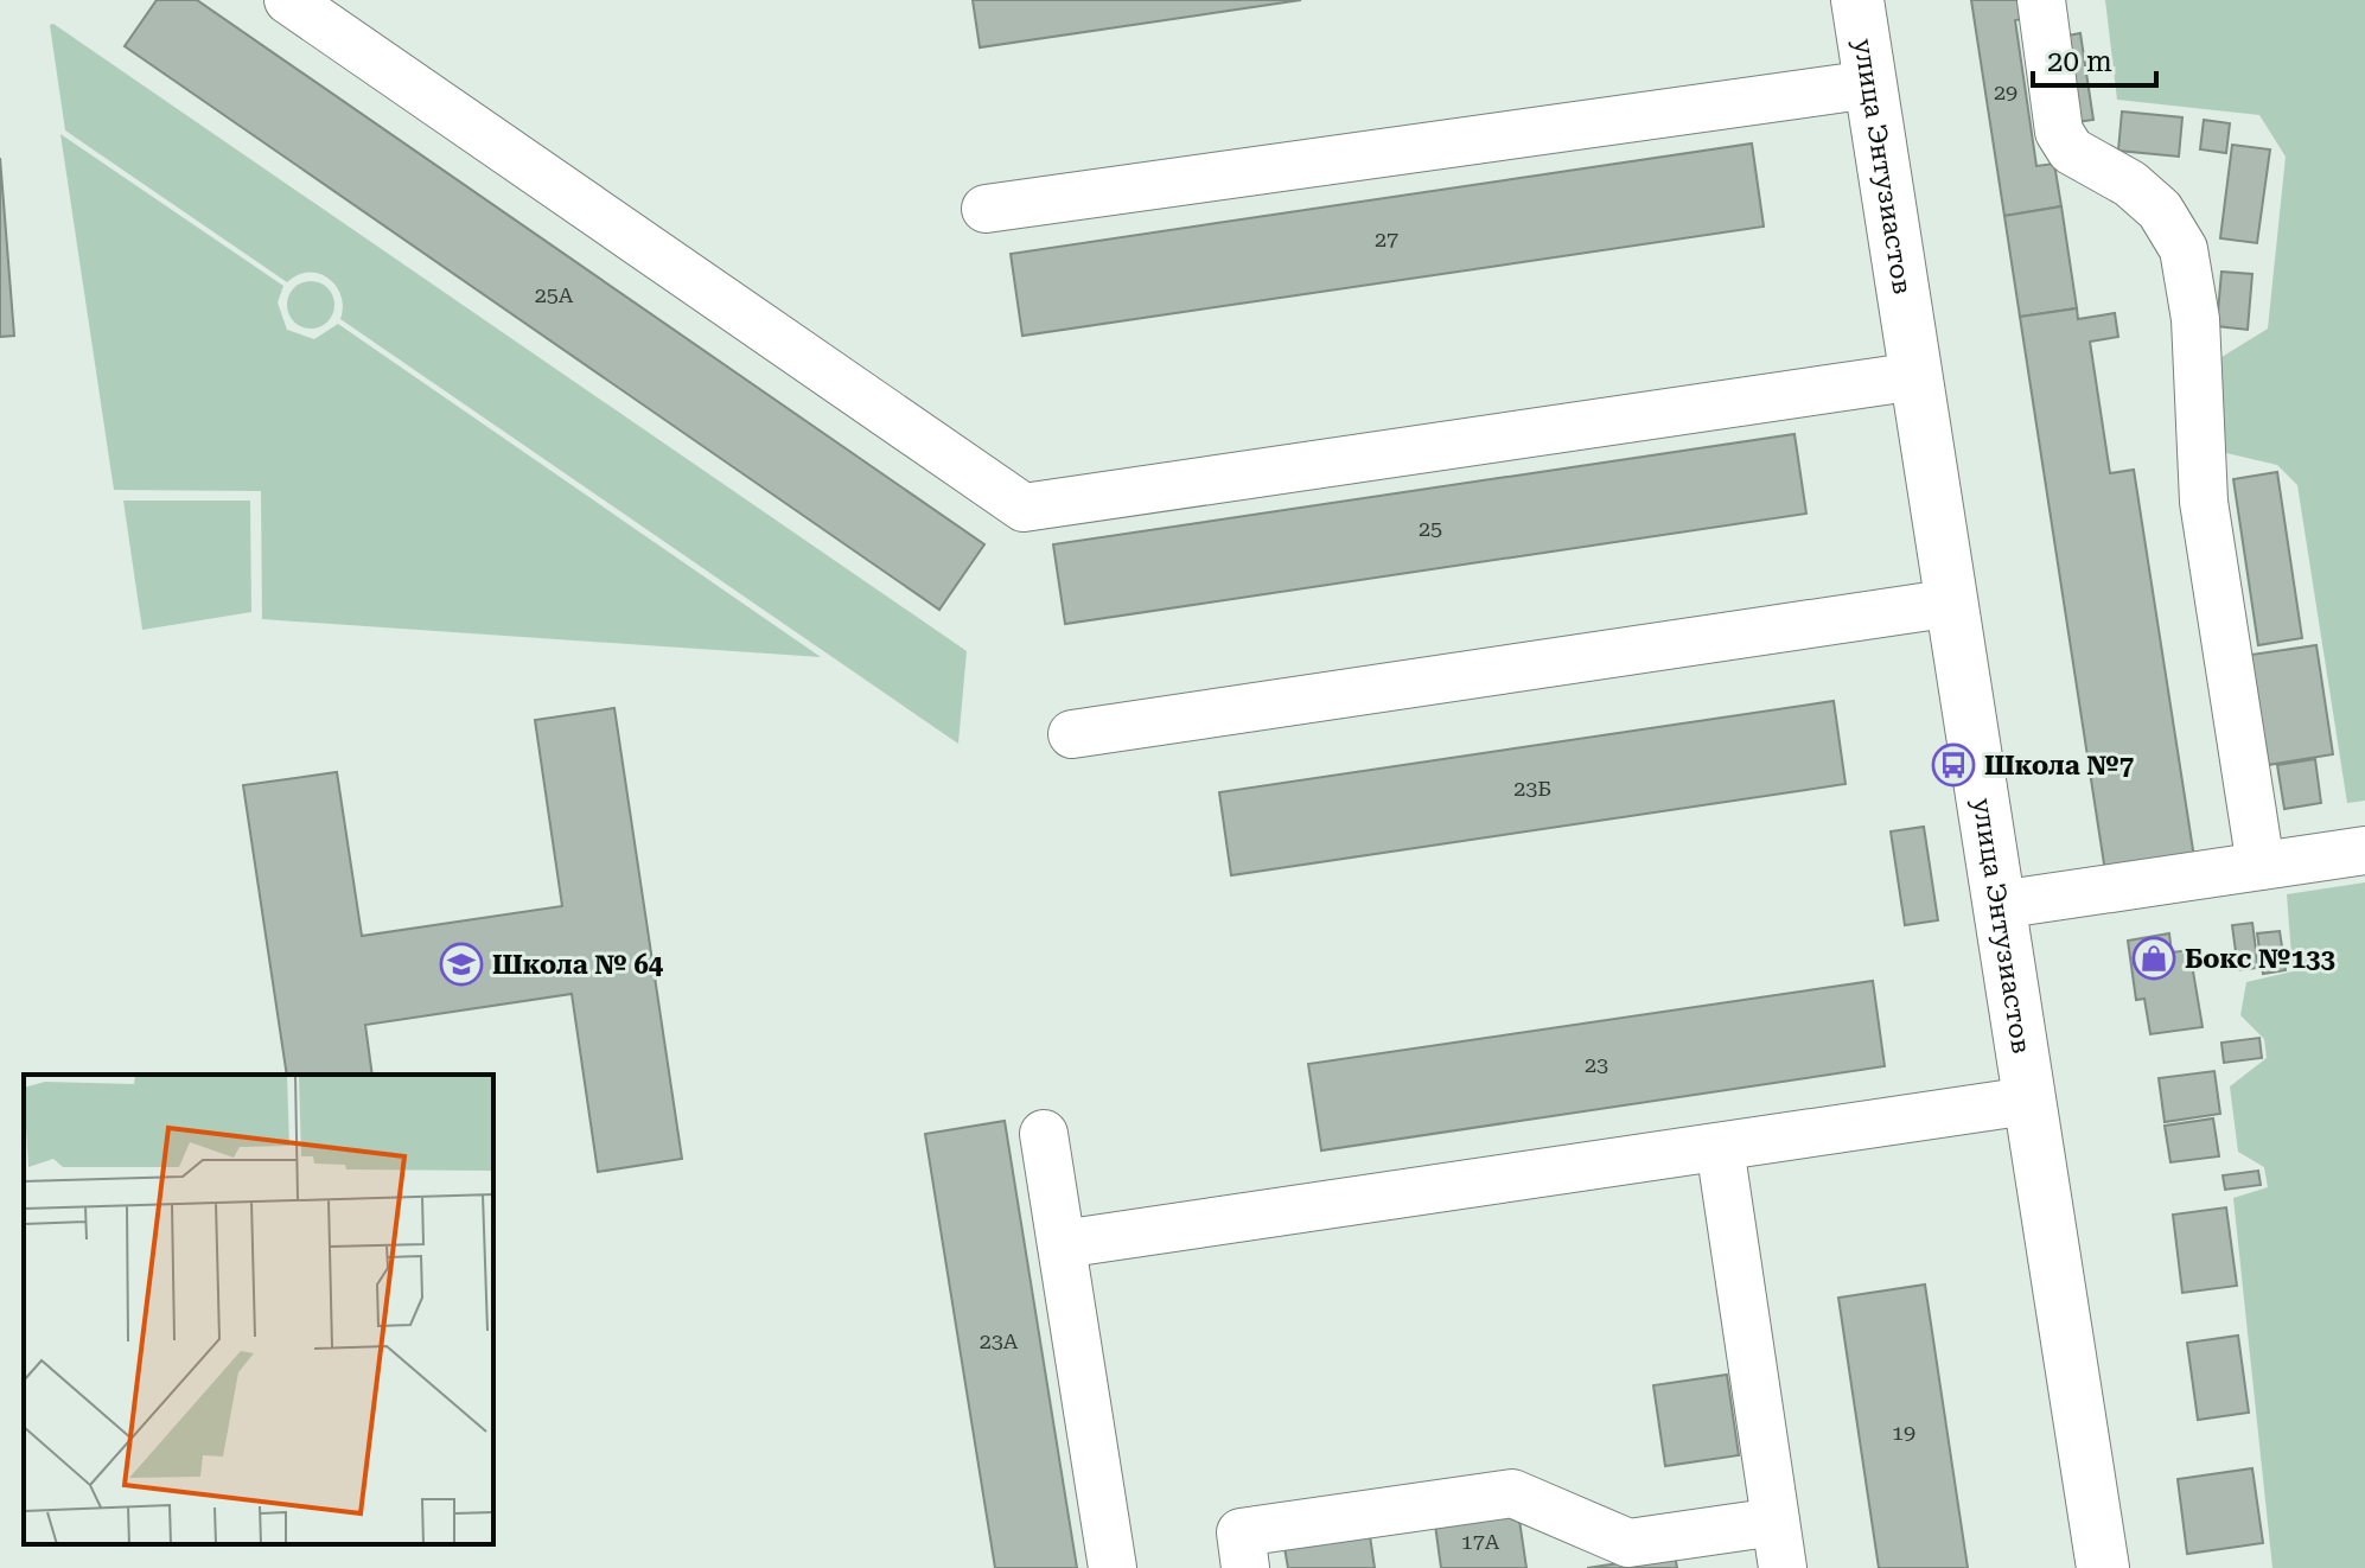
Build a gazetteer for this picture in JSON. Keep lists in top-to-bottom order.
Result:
{
  "streets": {
    "main road": ["улица Энтузиастов"]
  },
  "places": {
    "bus stop": ["Школа №7"],
    "shop": ["Бокс №133"],
    "school or university": ["Школа № 64"]
  },
  "house_numbers": [
    "29",
    "27",
    "25А",
    "25",
    "23Б",
    "23",
    "23А",
    "19",
    "17А"
  ],
  "scale_bar": "20 m"
}
